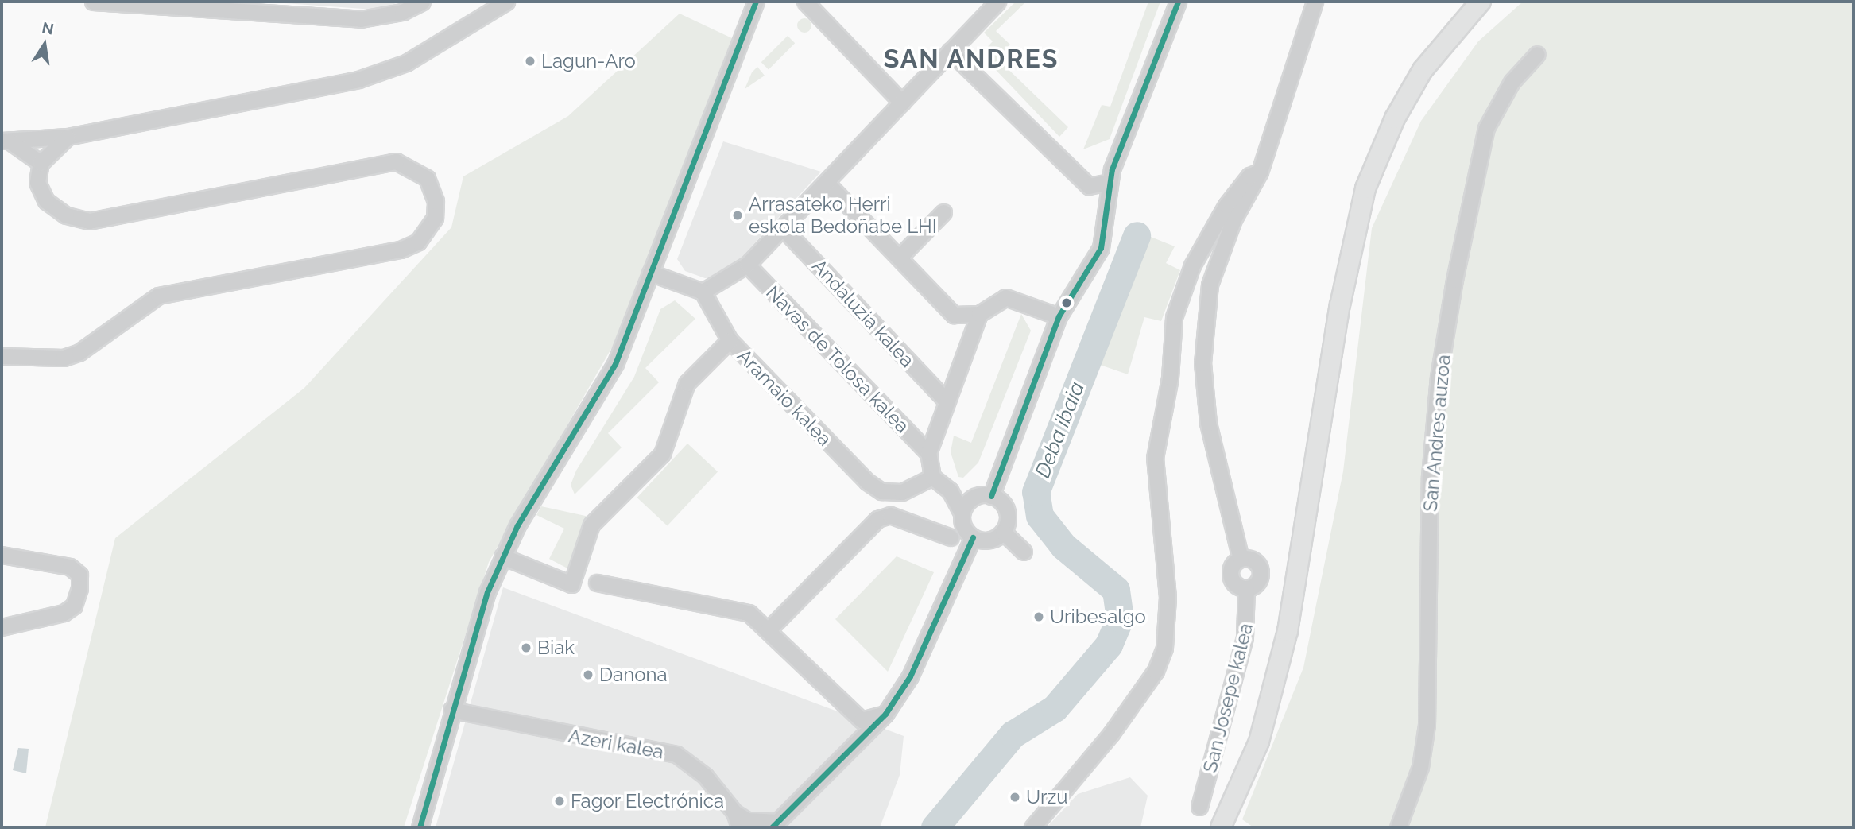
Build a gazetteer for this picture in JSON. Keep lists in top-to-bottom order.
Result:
{
  "streets": {
    "street": [
      "Andaluzia kalea",
      "Navas de Tolosa kalea",
      "Aramaio kalea",
      "San Andres auzoa",
      "San Josepe kalea",
      "Azeri kalea"
    ]
  },
  "districts": ["SAN ANDRES"],
  "water": ["Deba ibaia"],
  "places": [
    "Lagun-Aro",
    "Arrasateko Herri eskola Bedoñabe LHI",
    "Uribesalgo",
    "Biak",
    "Danona",
    "Urzu",
    "Fagor Electrónica"
  ],
  "north": "top"
}
